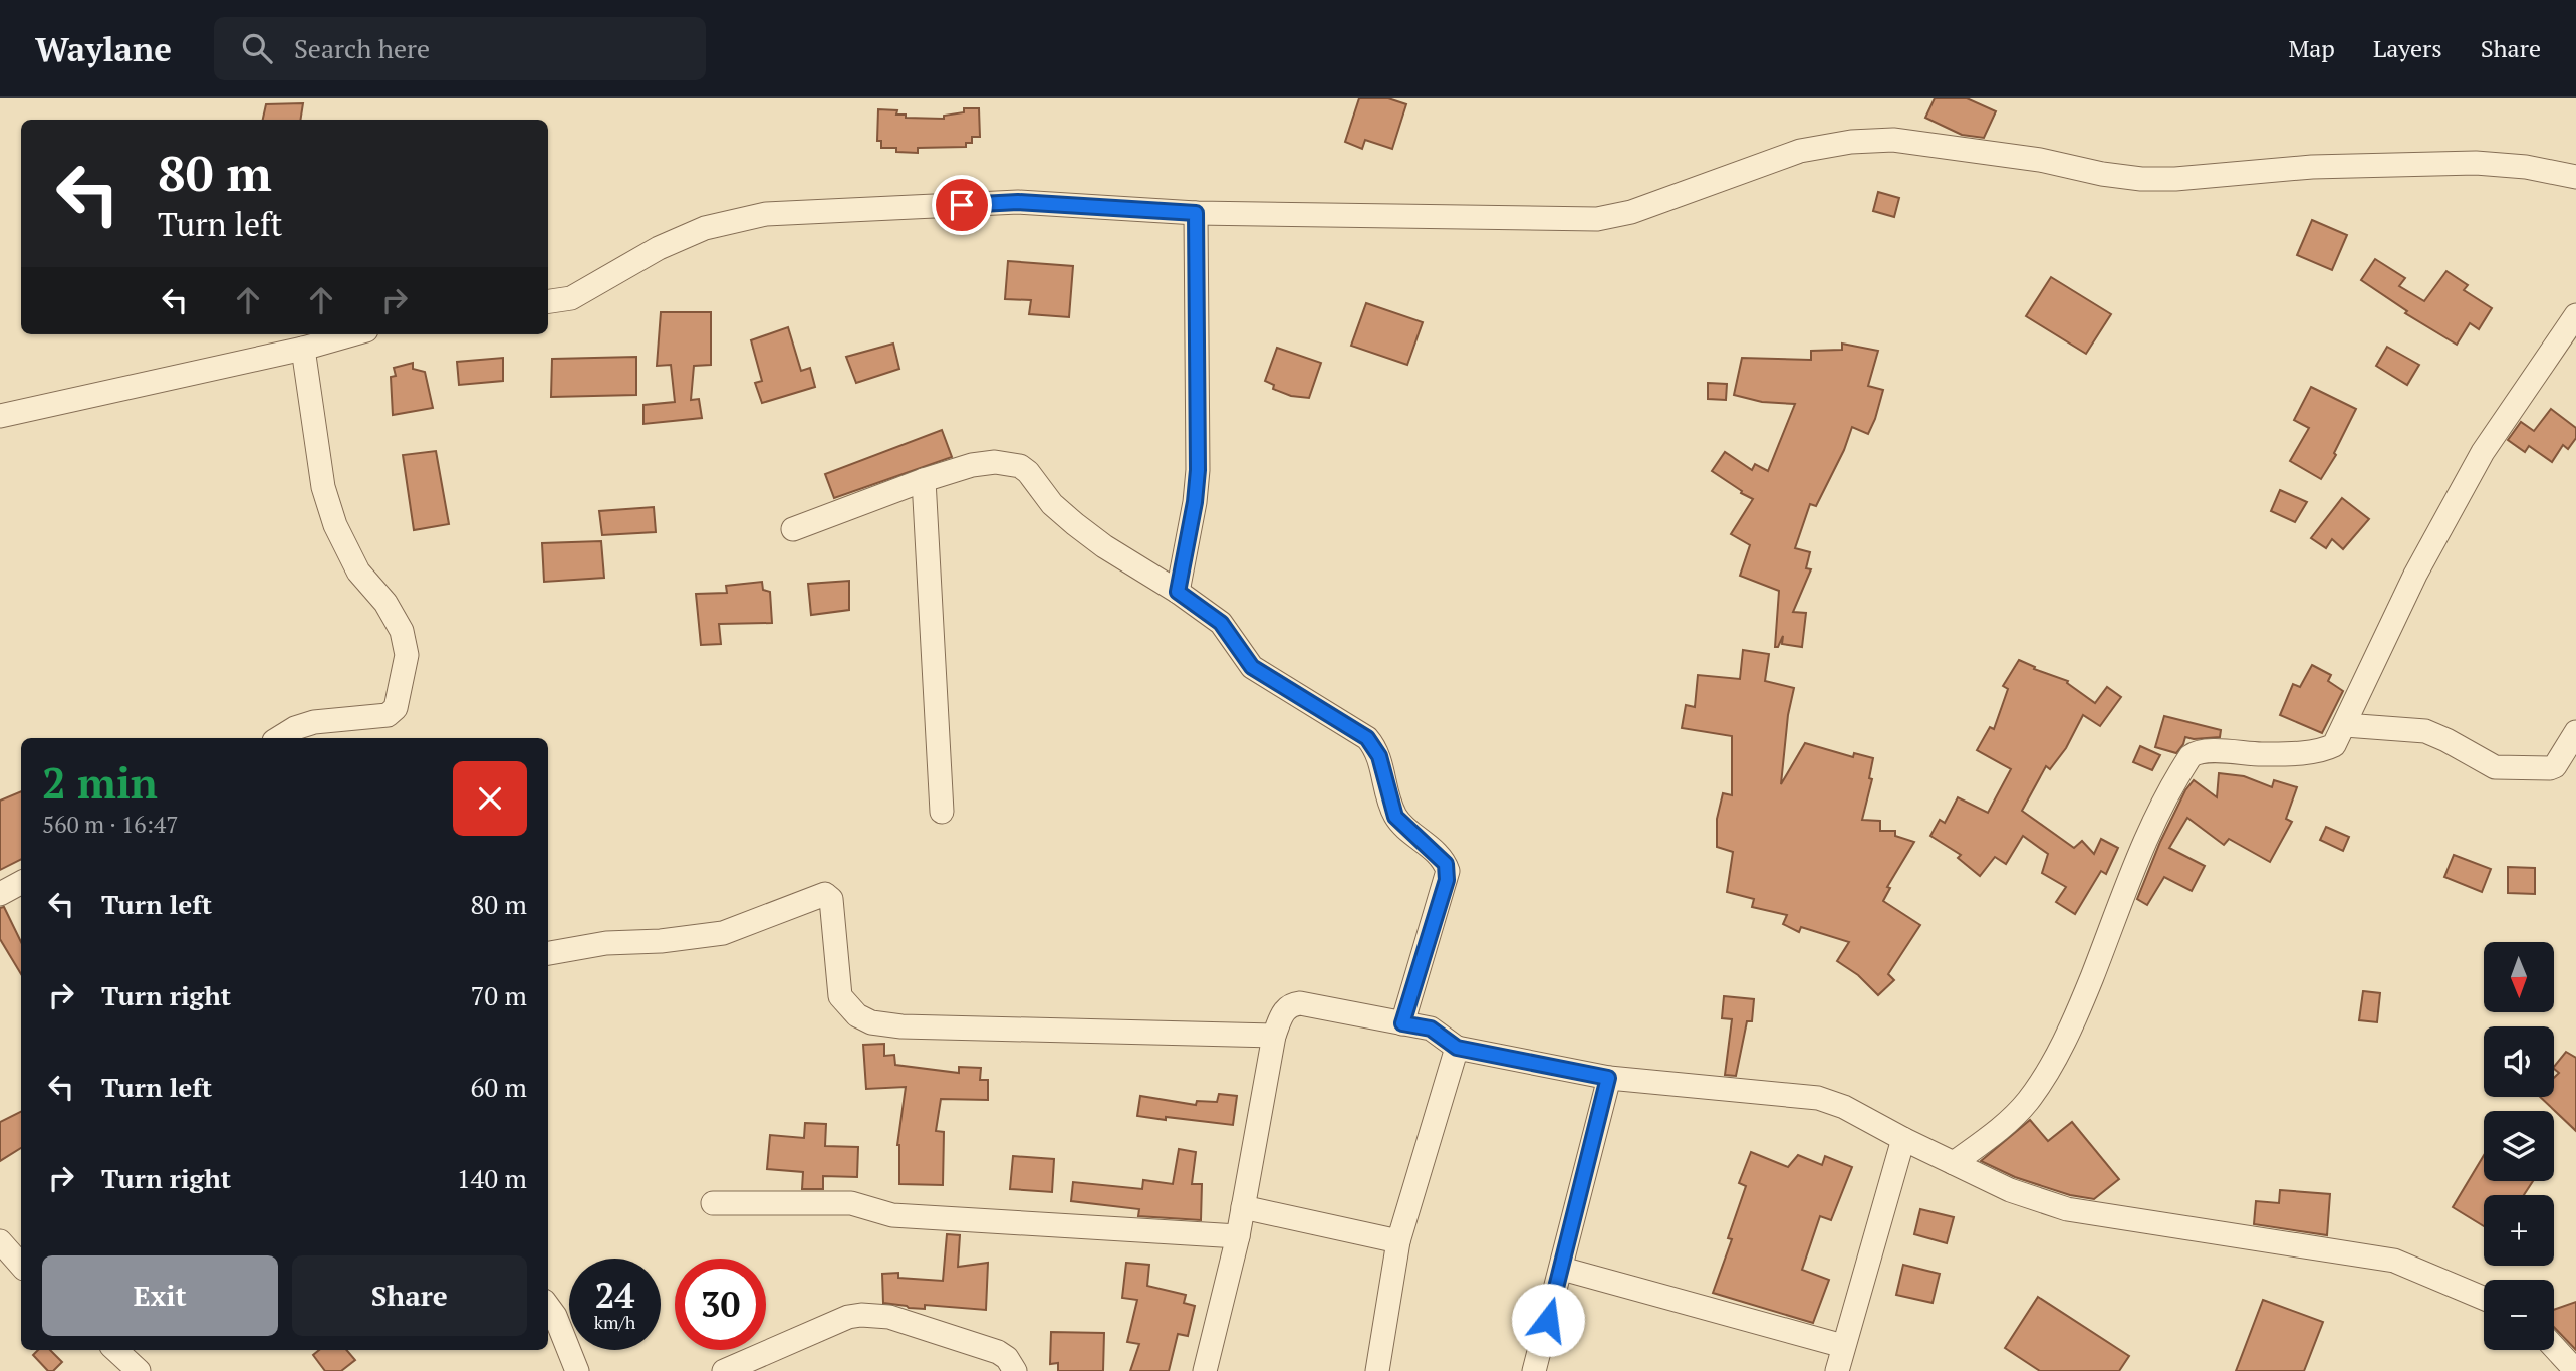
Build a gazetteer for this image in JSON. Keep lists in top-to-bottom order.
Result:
{
  "north": "bottom",
  "page": {
    "header": "Waylane",
    "search": "Search here",
    "nav": ["Map", "Layers", "Share"],
    "turn": ["80 m", "Turn left"],
    "heading": ["2 min", "560 m · 16:47"],
    "list": [
      {
        "name": "Turn left",
        "value": "80 m"
      },
      {
        "name": "Turn right",
        "value": "70 m"
      },
      {
        "name": "Turn left",
        "value": "60 m"
      },
      {
        "name": "Turn right",
        "value": "140 m"
      }
    ],
    "map_buttons": ["+", "−"],
    "buttons": ["Exit", "Share"],
    "speed": "24 km/h",
    "limit": "30"
  }
}
